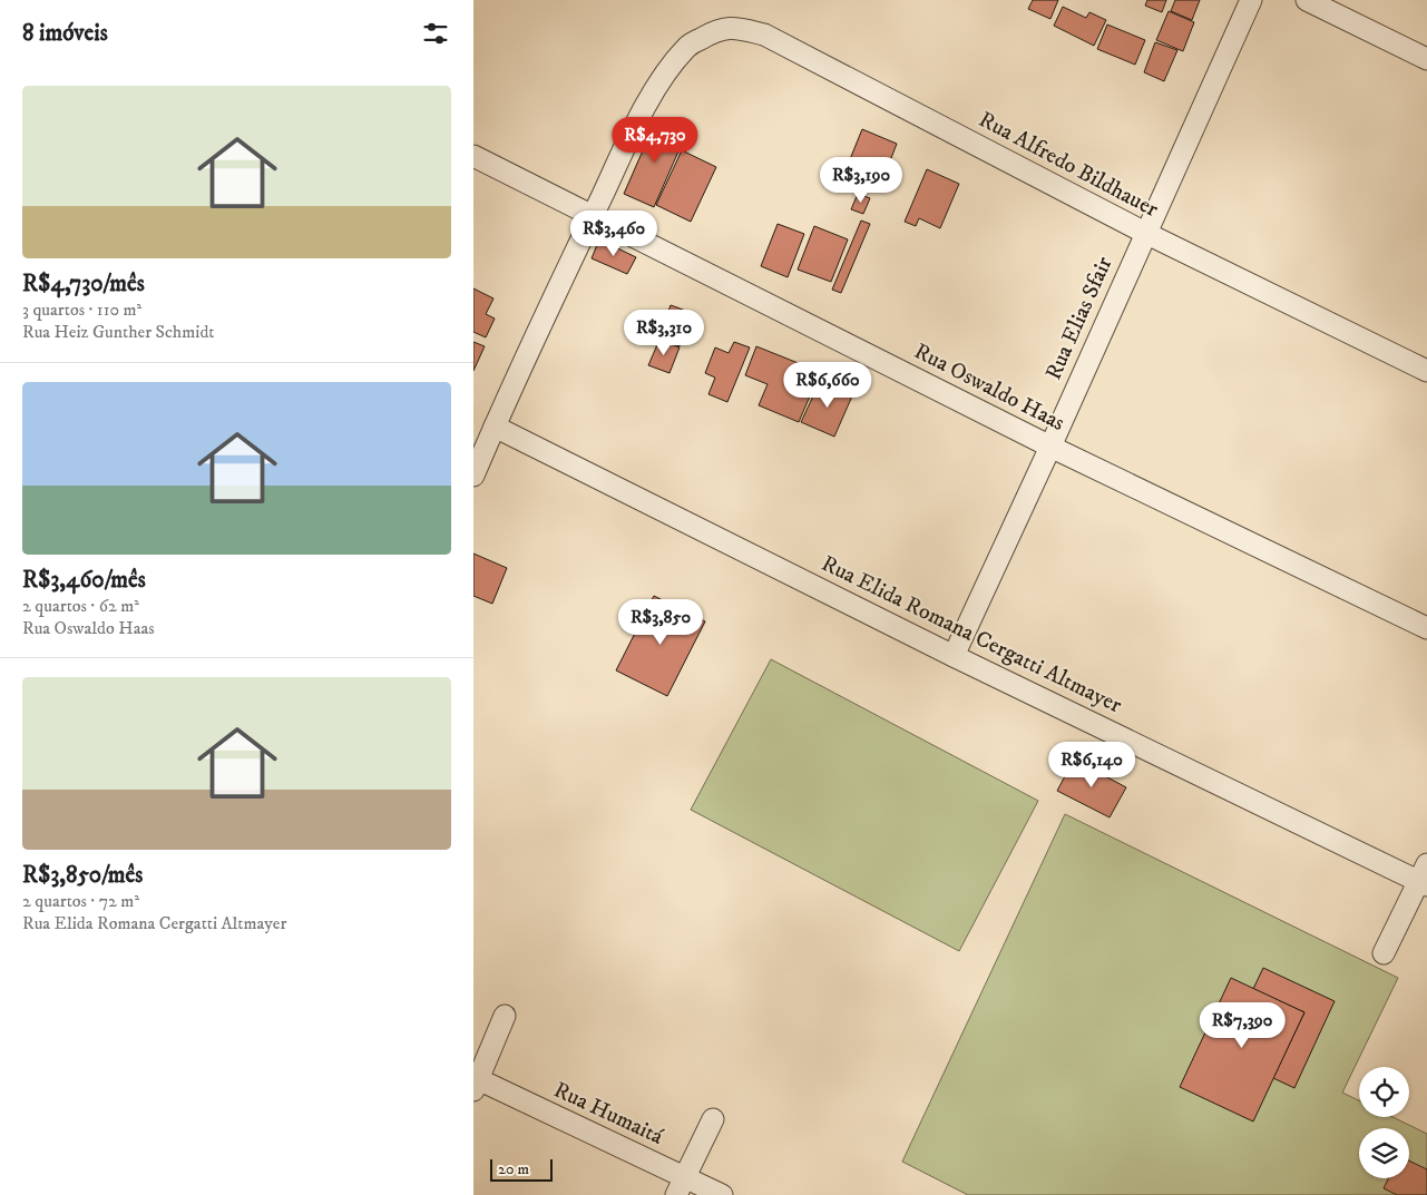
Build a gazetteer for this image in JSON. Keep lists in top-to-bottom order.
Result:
{
  "streets": {
    "street": [
      "Rua Alfredo Bildhauer",
      "Rua Elias Sfair",
      "Rua Oswaldo Haas",
      "Rua Elida Romana Cergatti Altmayer",
      "Rua Humaitá"
    ]
  },
  "crossings": [
    ["Rua Alfredo Bildhauer", "Rua Elias Sfair"],
    ["Rua Alfredo Bildhauer", "Rua Oswaldo Haas"],
    ["Rua Elias Sfair", "Rua Oswaldo Haas"],
    ["Rua Elias Sfair", "Rua Elida Romana Cergatti Altmayer"]
  ],
  "scale_bar": "20 m",
  "page": {
    "heading": "8 imóveis",
    "list": [
      {
        "name": "R$4,730/mês",
        "note": "3 quartos · 110 m² · Rua Heiz Gunther Schmidt"
      },
      {
        "name": "R$3,460/mês",
        "note": "2 quartos · 62 m² · Rua Oswaldo Haas"
      },
      {
        "name": "R$3,850/mês",
        "note": "2 quartos · 72 m² · Rua Elida Romana Cergatti Altmayer"
      }
    ],
    "price": [
      "R$4,730",
      "R$3,190",
      "R$3,460",
      "R$3,310",
      "R$6,660",
      "R$3,850",
      "R$6,140",
      "R$7,390"
    ],
    "scale": "20 m"
  }
}
